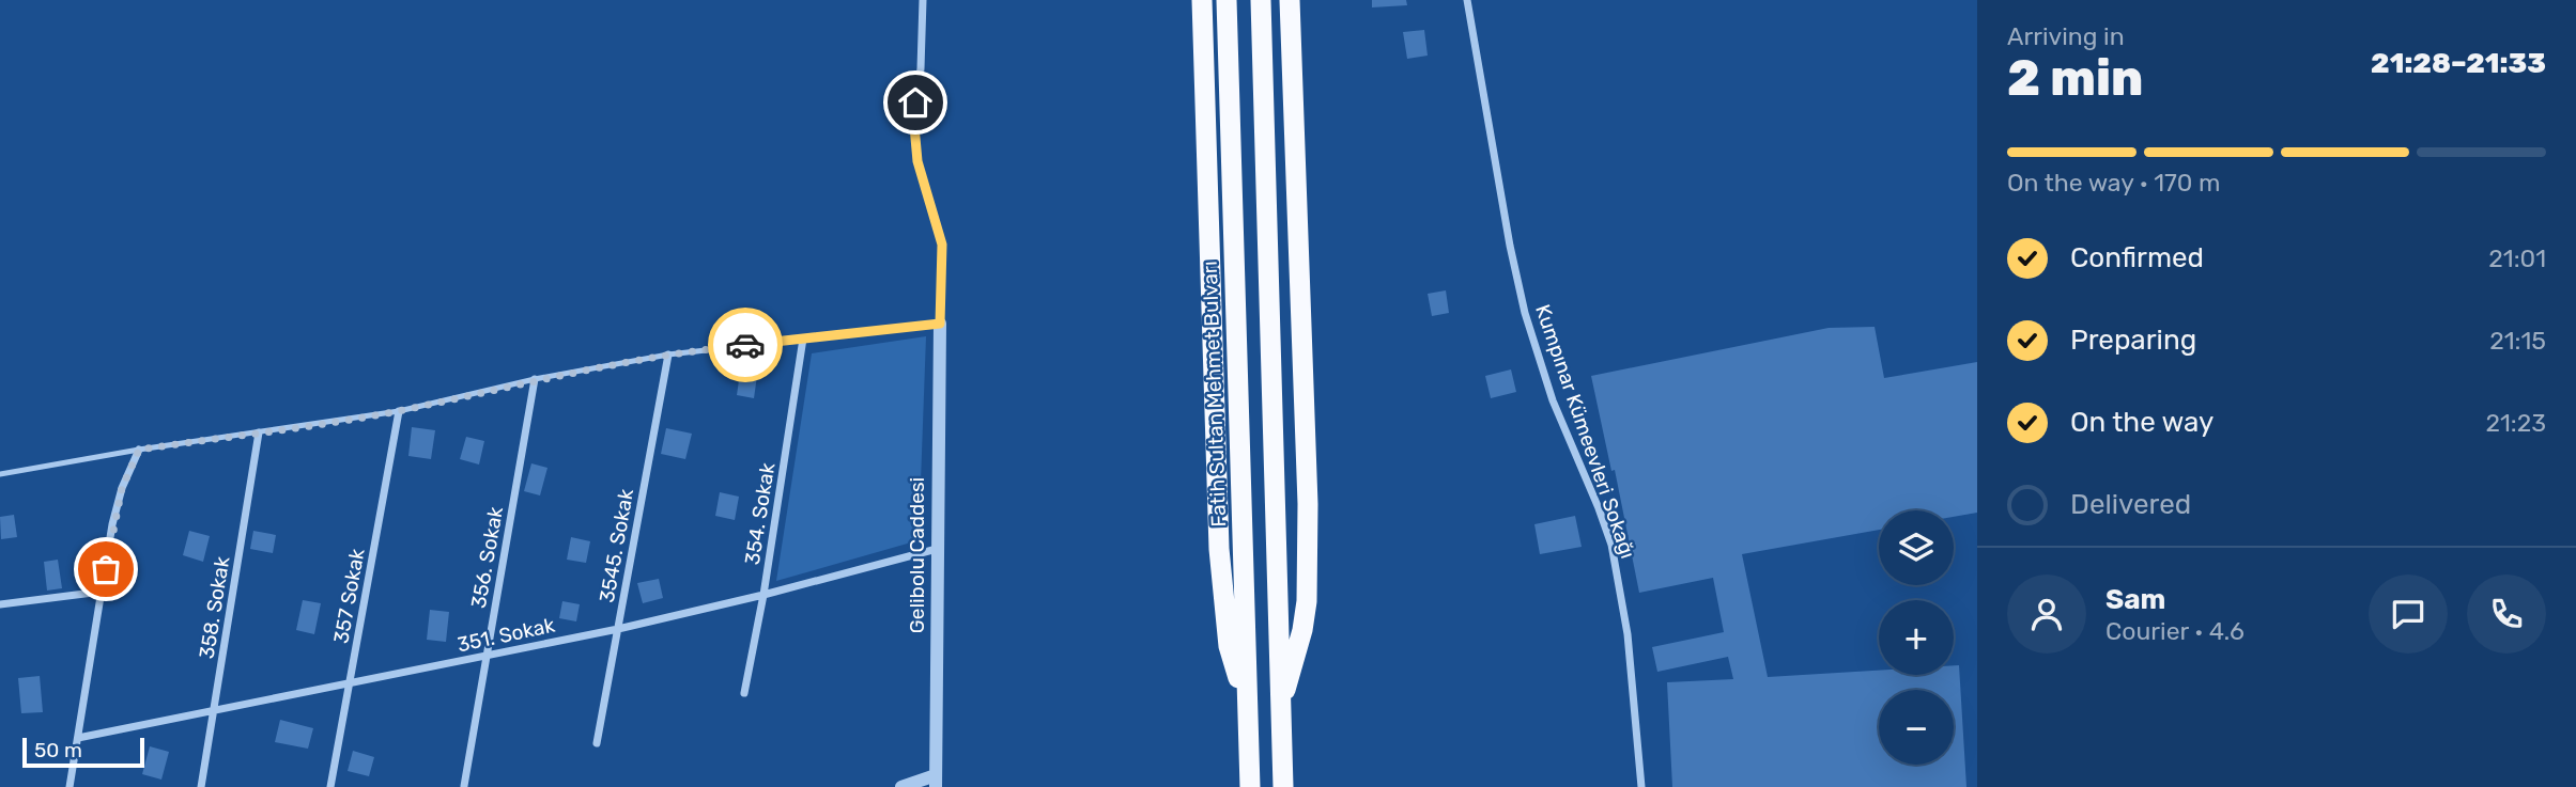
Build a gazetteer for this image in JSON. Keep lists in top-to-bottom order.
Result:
{
  "streets": {
    "highway": ["Fatih Sultan Mehmet Bulvarı"],
    "street": [
      "Kumpınar Kümeevleri Sokağı",
      "354. Sokak",
      "3545. Sokak",
      "Gelibolu Caddesi",
      "356. Sokak",
      "357 Sokak",
      "358. Sokak",
      "351. Sokak"
    ]
  },
  "crossings": [
    ["354. Sokak", "351. Sokak"],
    ["3545. Sokak", "351. Sokak"],
    ["Gelibolu Caddesi", "351. Sokak"],
    ["356. Sokak", "351. Sokak"],
    ["357 Sokak", "351. Sokak"],
    ["358. Sokak", "351. Sokak"]
  ],
  "scale_bar": "50 m",
  "page": {
    "heading": ["2 min", "Arriving in", "21:28–21:33"],
    "panel": ["Sam", "Courier · 4.6"],
    "bar": "On the way · 170 m",
    "list": [
      ["Confirmed", "21:01"],
      ["Preparing", "21:15"],
      ["On the way", "21:23"],
      "Delivered"
    ],
    "map_buttons": ["+", "−"],
    "scale": "50 m"
  }
}
